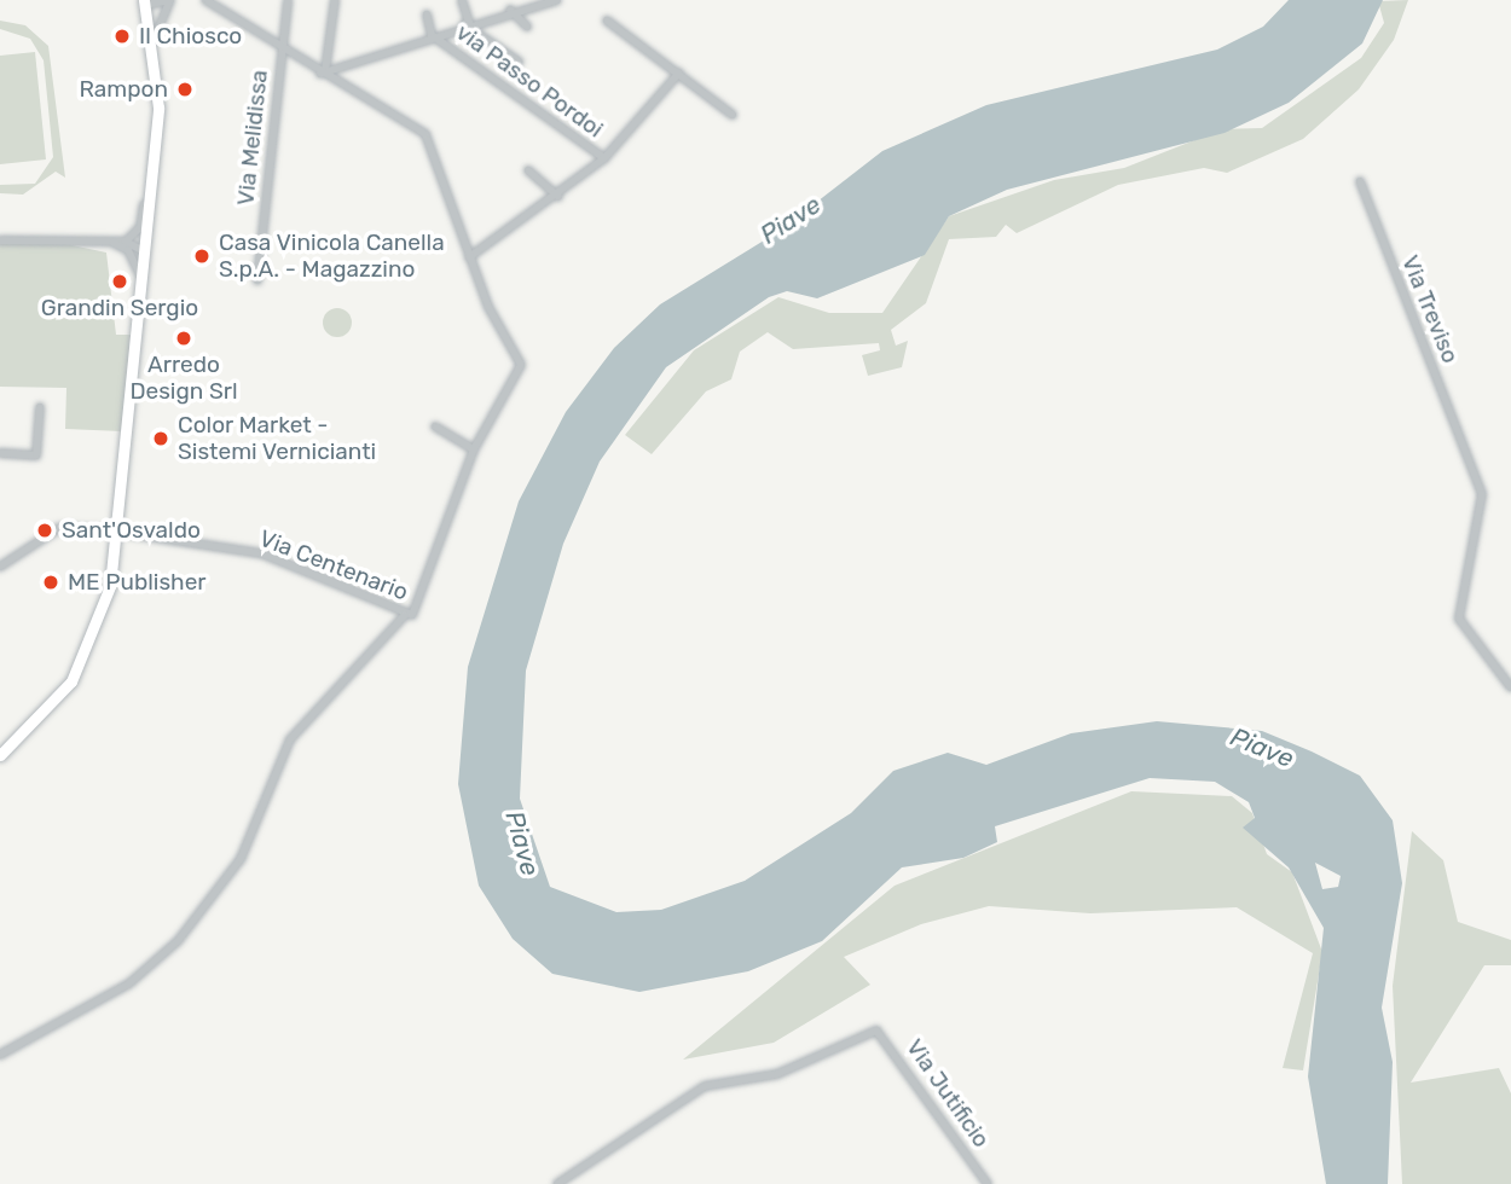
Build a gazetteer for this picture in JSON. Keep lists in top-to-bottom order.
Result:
{
  "streets": {
    "street": [
      "via Passo Pordoi",
      "Via Melidissa",
      "Via Treviso",
      "Via Centenario",
      "Via Jutificio"
    ]
  },
  "water": ["Piave"],
  "places": [
    "Il Chiosco",
    "Rampon",
    "Casa Vinicola Canella S.p.A. - Magazzino",
    "Grandin Sergio",
    "Arredo Design Srl",
    "Color Market - Sistemi Vernicianti",
    "Sant'Osvaldo",
    "ME Publisher"
  ]
}
